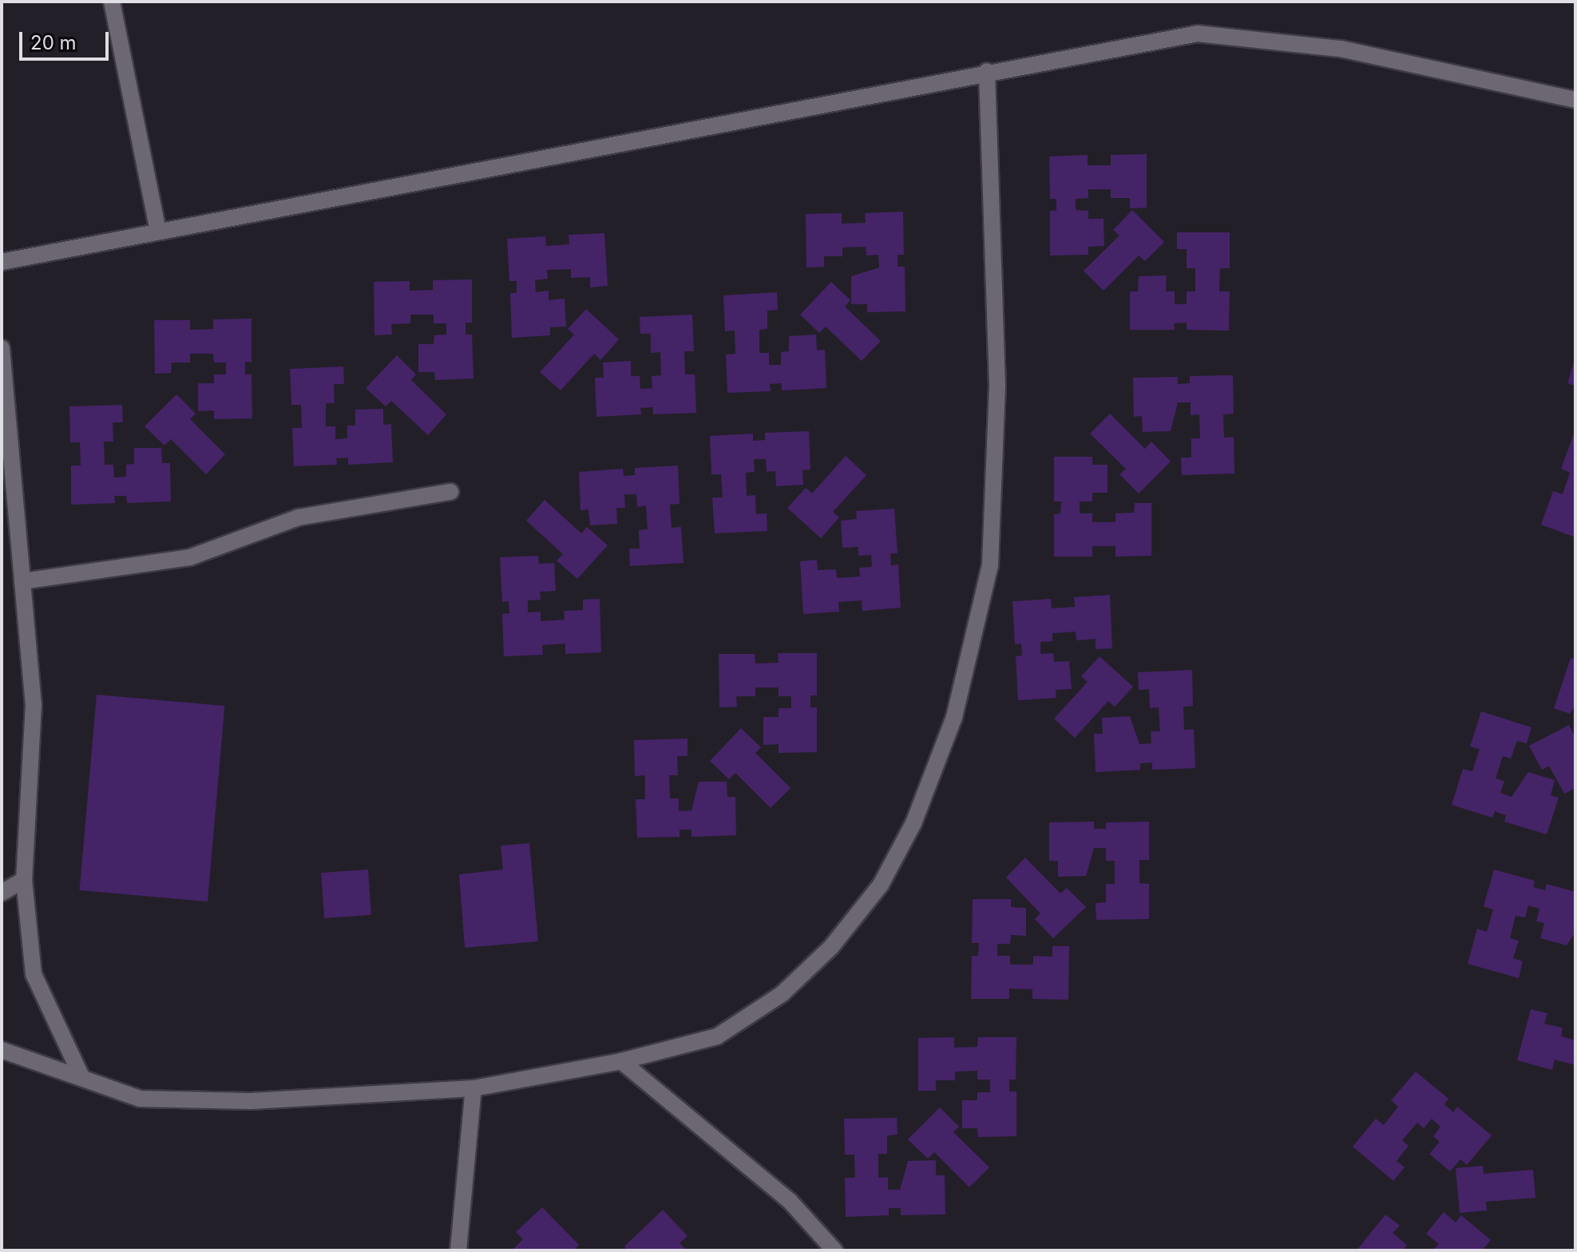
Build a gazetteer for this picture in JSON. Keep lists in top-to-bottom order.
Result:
{
  "scale_bar": "20 m"
}
